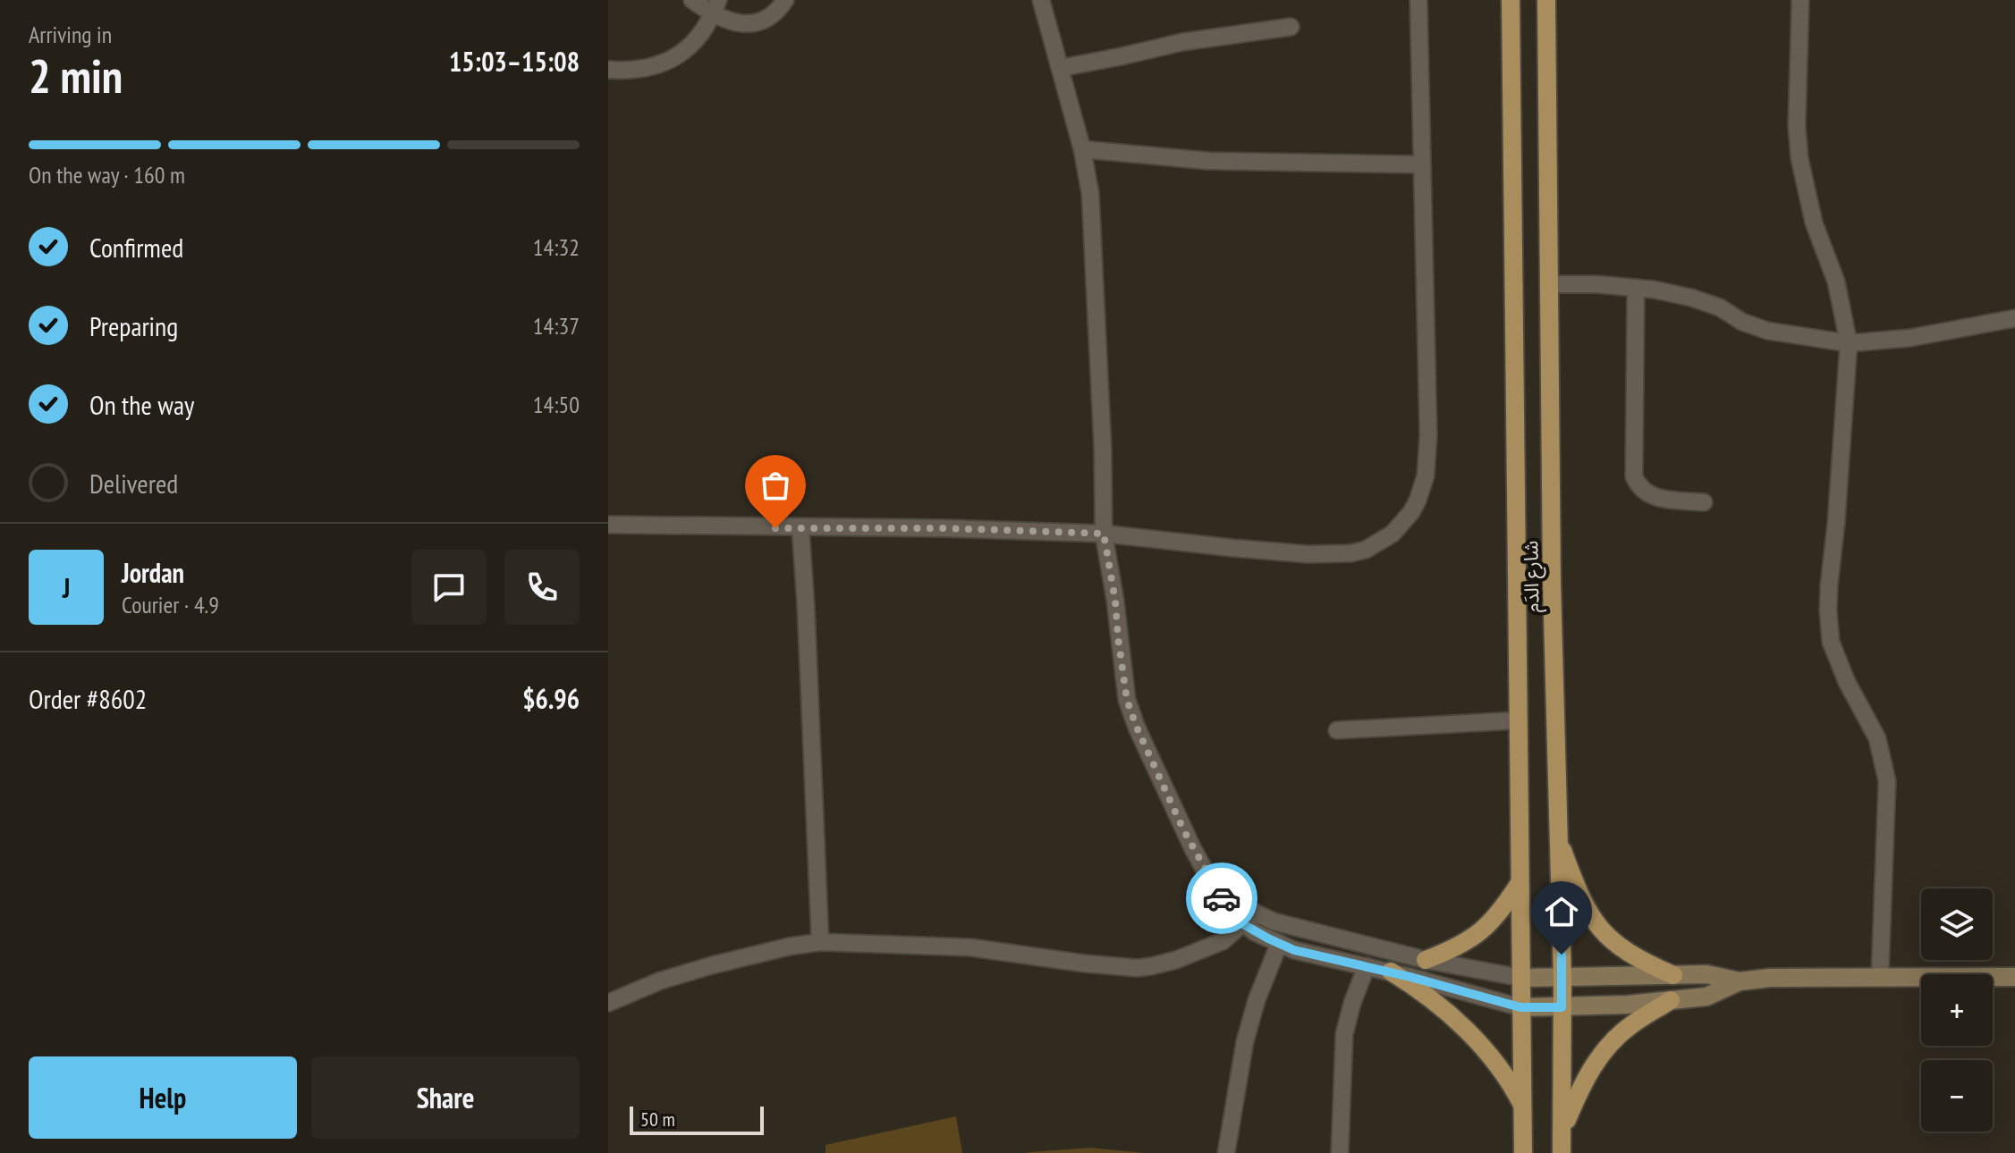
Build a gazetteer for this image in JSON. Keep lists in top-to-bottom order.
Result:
{
  "streets": {
    "main road": ["شارع الدَم"]
  },
  "scale_bar": "50 m",
  "page": {
    "heading": ["2 min", "Arriving in", "15:03–15:08"],
    "panel": [
      "Jordan",
      "Courier · 4.9",
      "Order #8602",
      "$6.96"
    ],
    "bar": "On the way · 160 m",
    "list": [
      ["Confirmed", "14:32"],
      ["Preparing", "14:37"],
      ["On the way", "14:50"],
      "Delivered"
    ],
    "round": "J",
    "map_buttons": ["+", "−"],
    "buttons": ["Help", "Share"],
    "scale": "50 m"
  }
}
